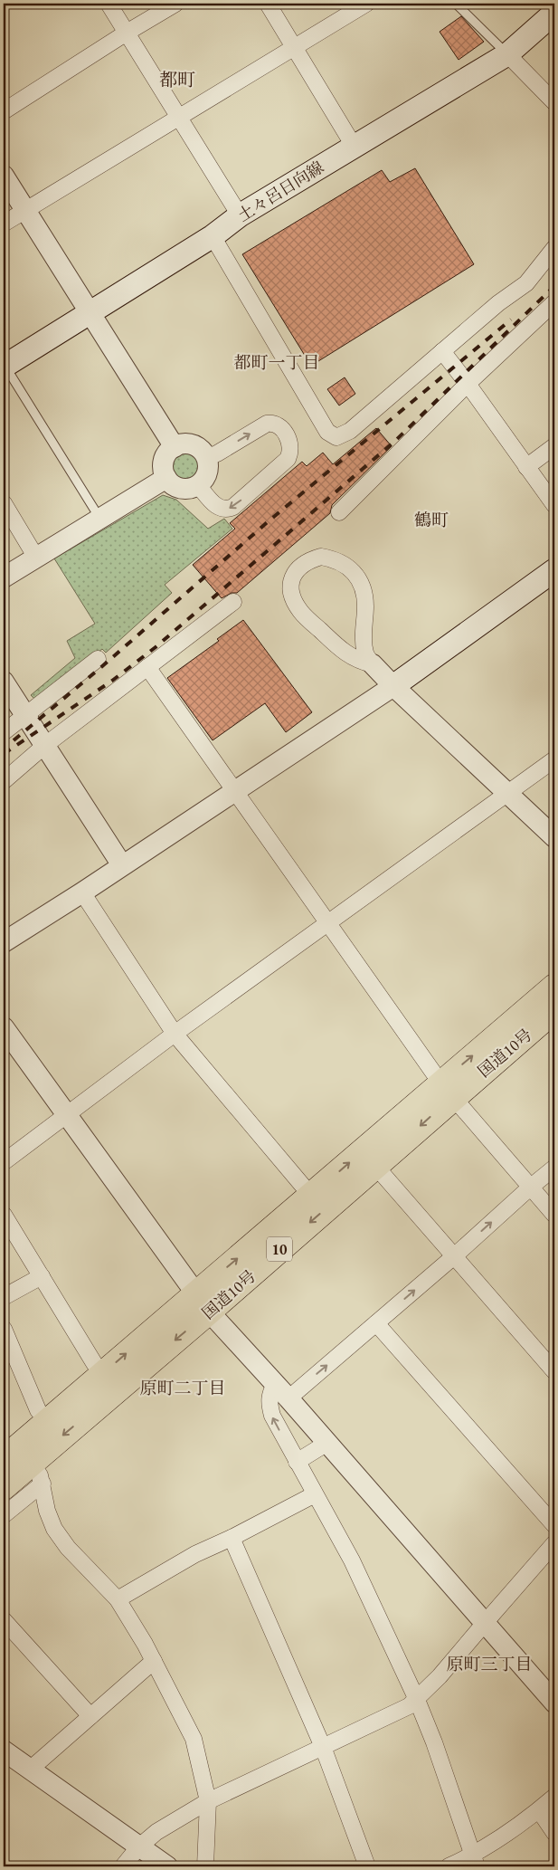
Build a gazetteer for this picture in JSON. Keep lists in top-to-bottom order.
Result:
{
  "streets": {
    "highway": ["国道10号", "10"],
    "main road": ["土々呂日向線"]
  },
  "districts": [
    "都町",
    "都町一丁目",
    "鶴町",
    "原町二丁目",
    "原町三丁目"
  ]
}
